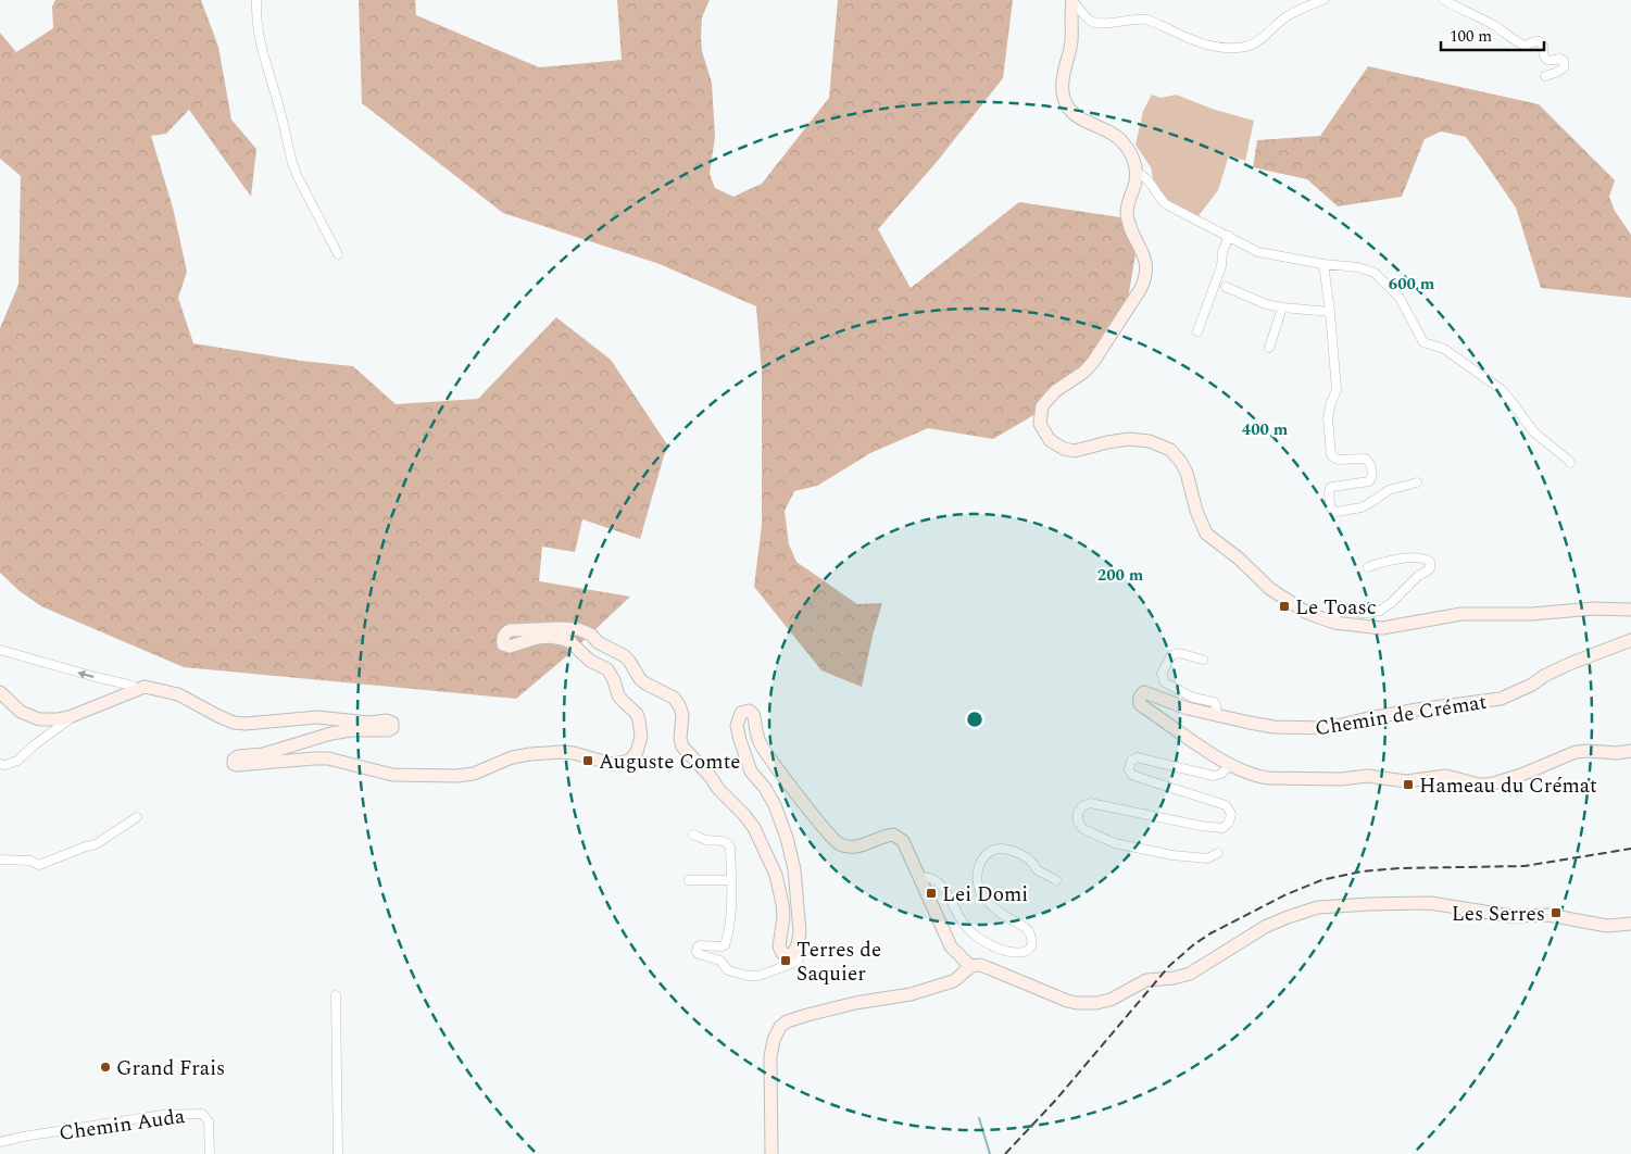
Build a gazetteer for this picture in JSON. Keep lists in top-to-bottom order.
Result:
{
  "streets": {
    "street": ["Chemin de Crémat", "Chemin Auda"]
  },
  "places": {
    "transit": [
      "Le Toasc",
      "Auguste Comte",
      "Hameau du Crémat",
      "Lei Domi",
      "Les Serres",
      "Terres de Saquier"
    ],
    "other": ["Grand Frais"]
  },
  "scale_bar": "100 m",
  "rings": ["600 m", "400 m", "200 m"]
}
